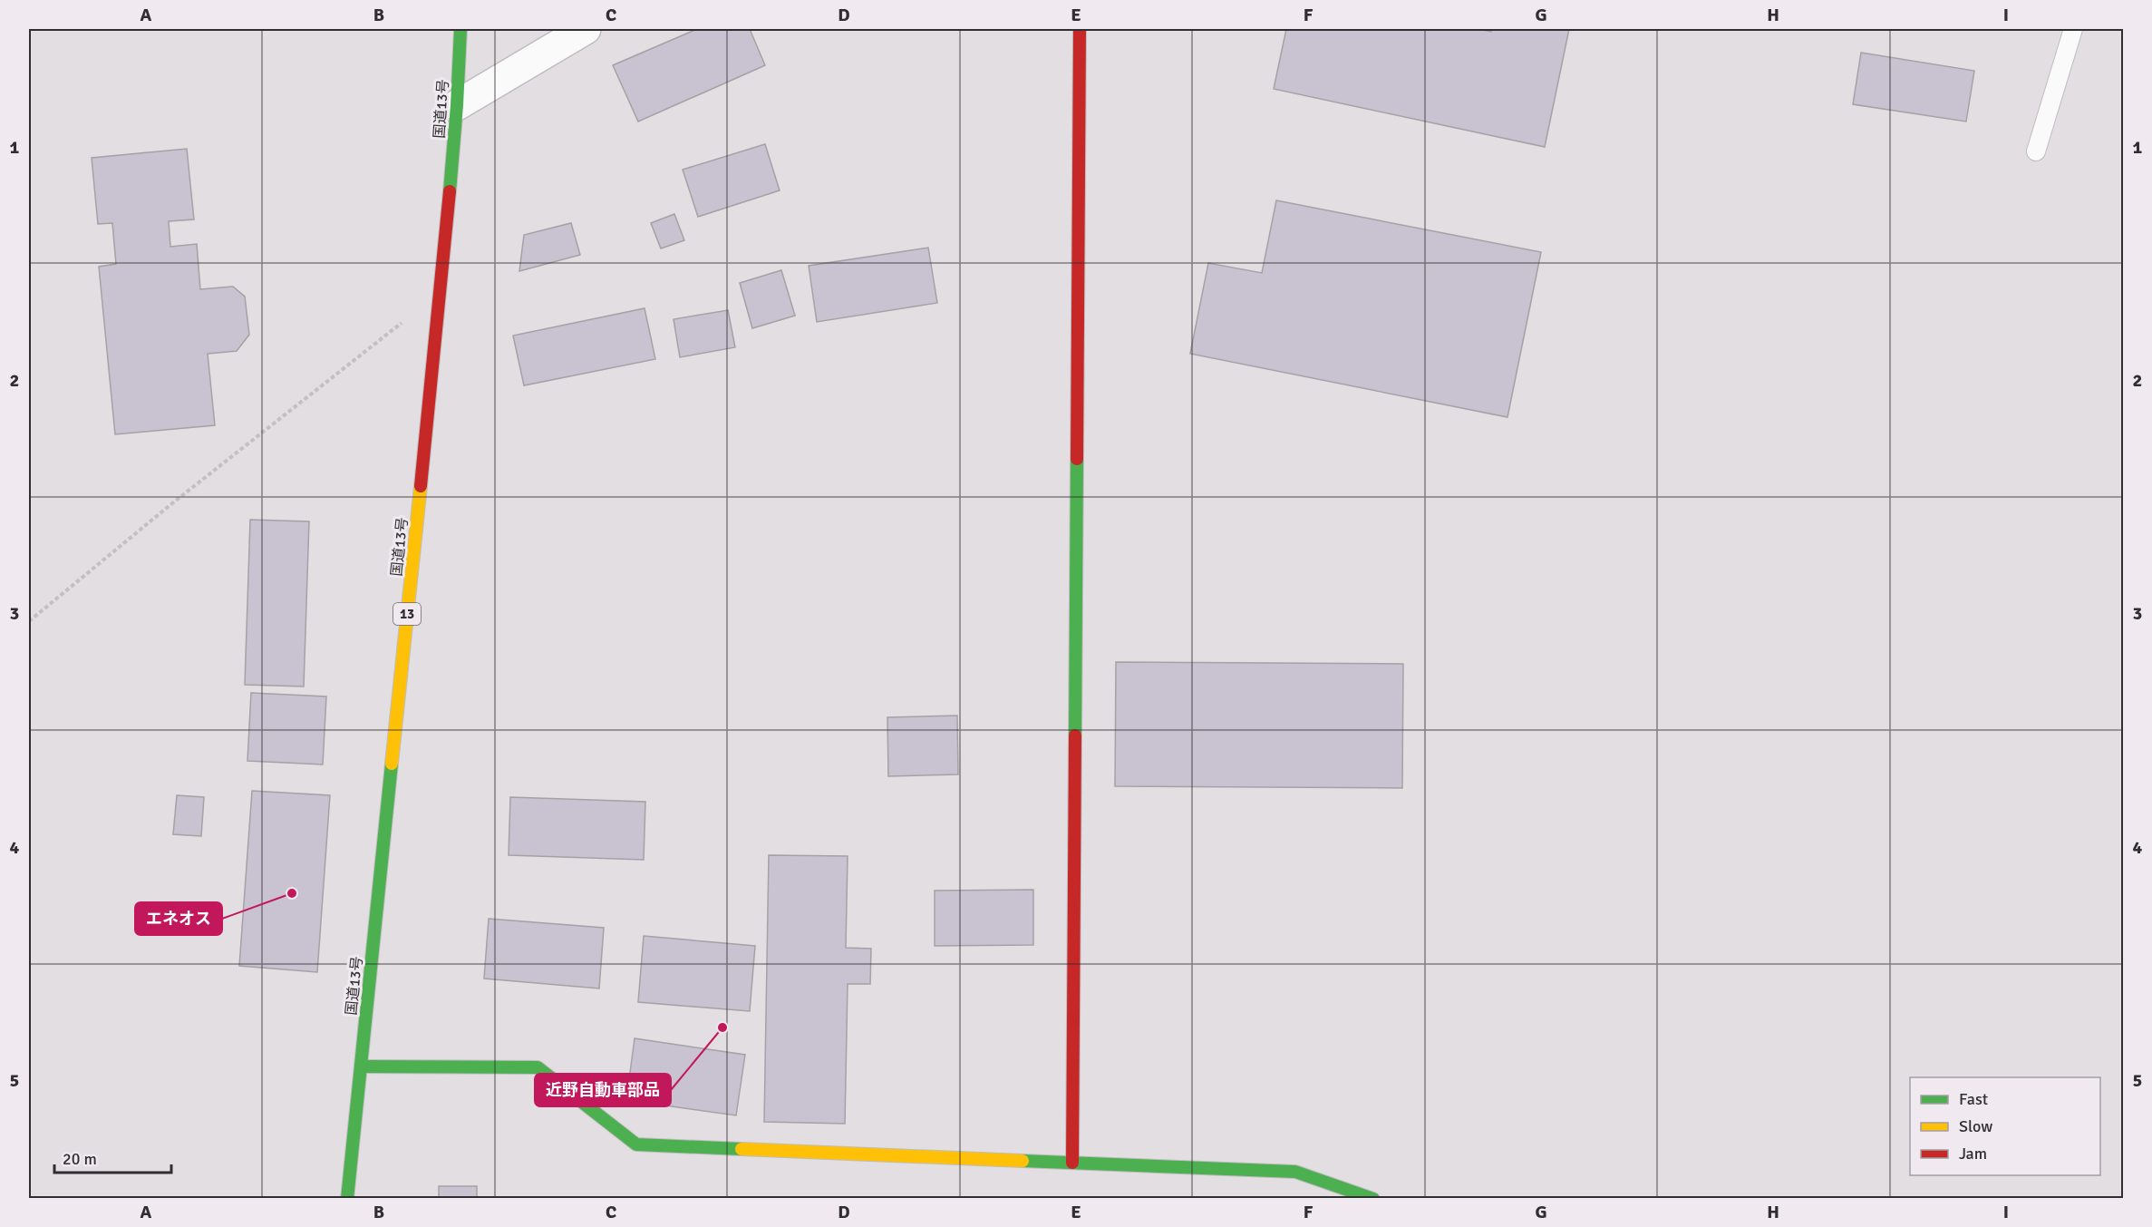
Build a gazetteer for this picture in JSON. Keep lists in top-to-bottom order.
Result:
{
  "streets": {
    "main road": ["国道13号", "13"]
  },
  "places": ["エネオス", "近野自動車部品"],
  "legend": ["Fast", "Slow", "Jam"],
  "scale_bar": "20 m",
  "grid": {
    "columns": [
      "A",
      "B",
      "C",
      "D",
      "E",
      "F",
      "G",
      "H",
      "I"
    ],
    "rows": [
      "1",
      "2",
      "3",
      "4",
      "5"
    ]
  }
}
